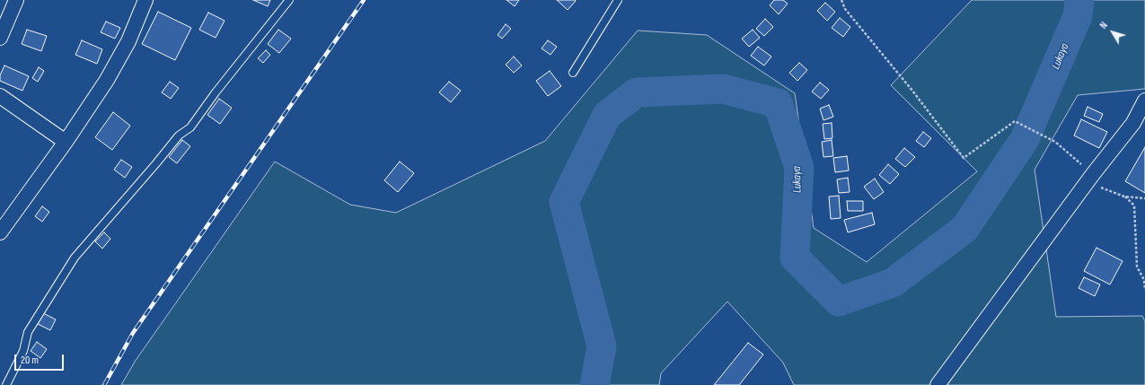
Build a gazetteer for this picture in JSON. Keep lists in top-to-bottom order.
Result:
{
  "water": ["Lukaya"],
  "scale_bar": "20 m",
  "north": "top left"
}
